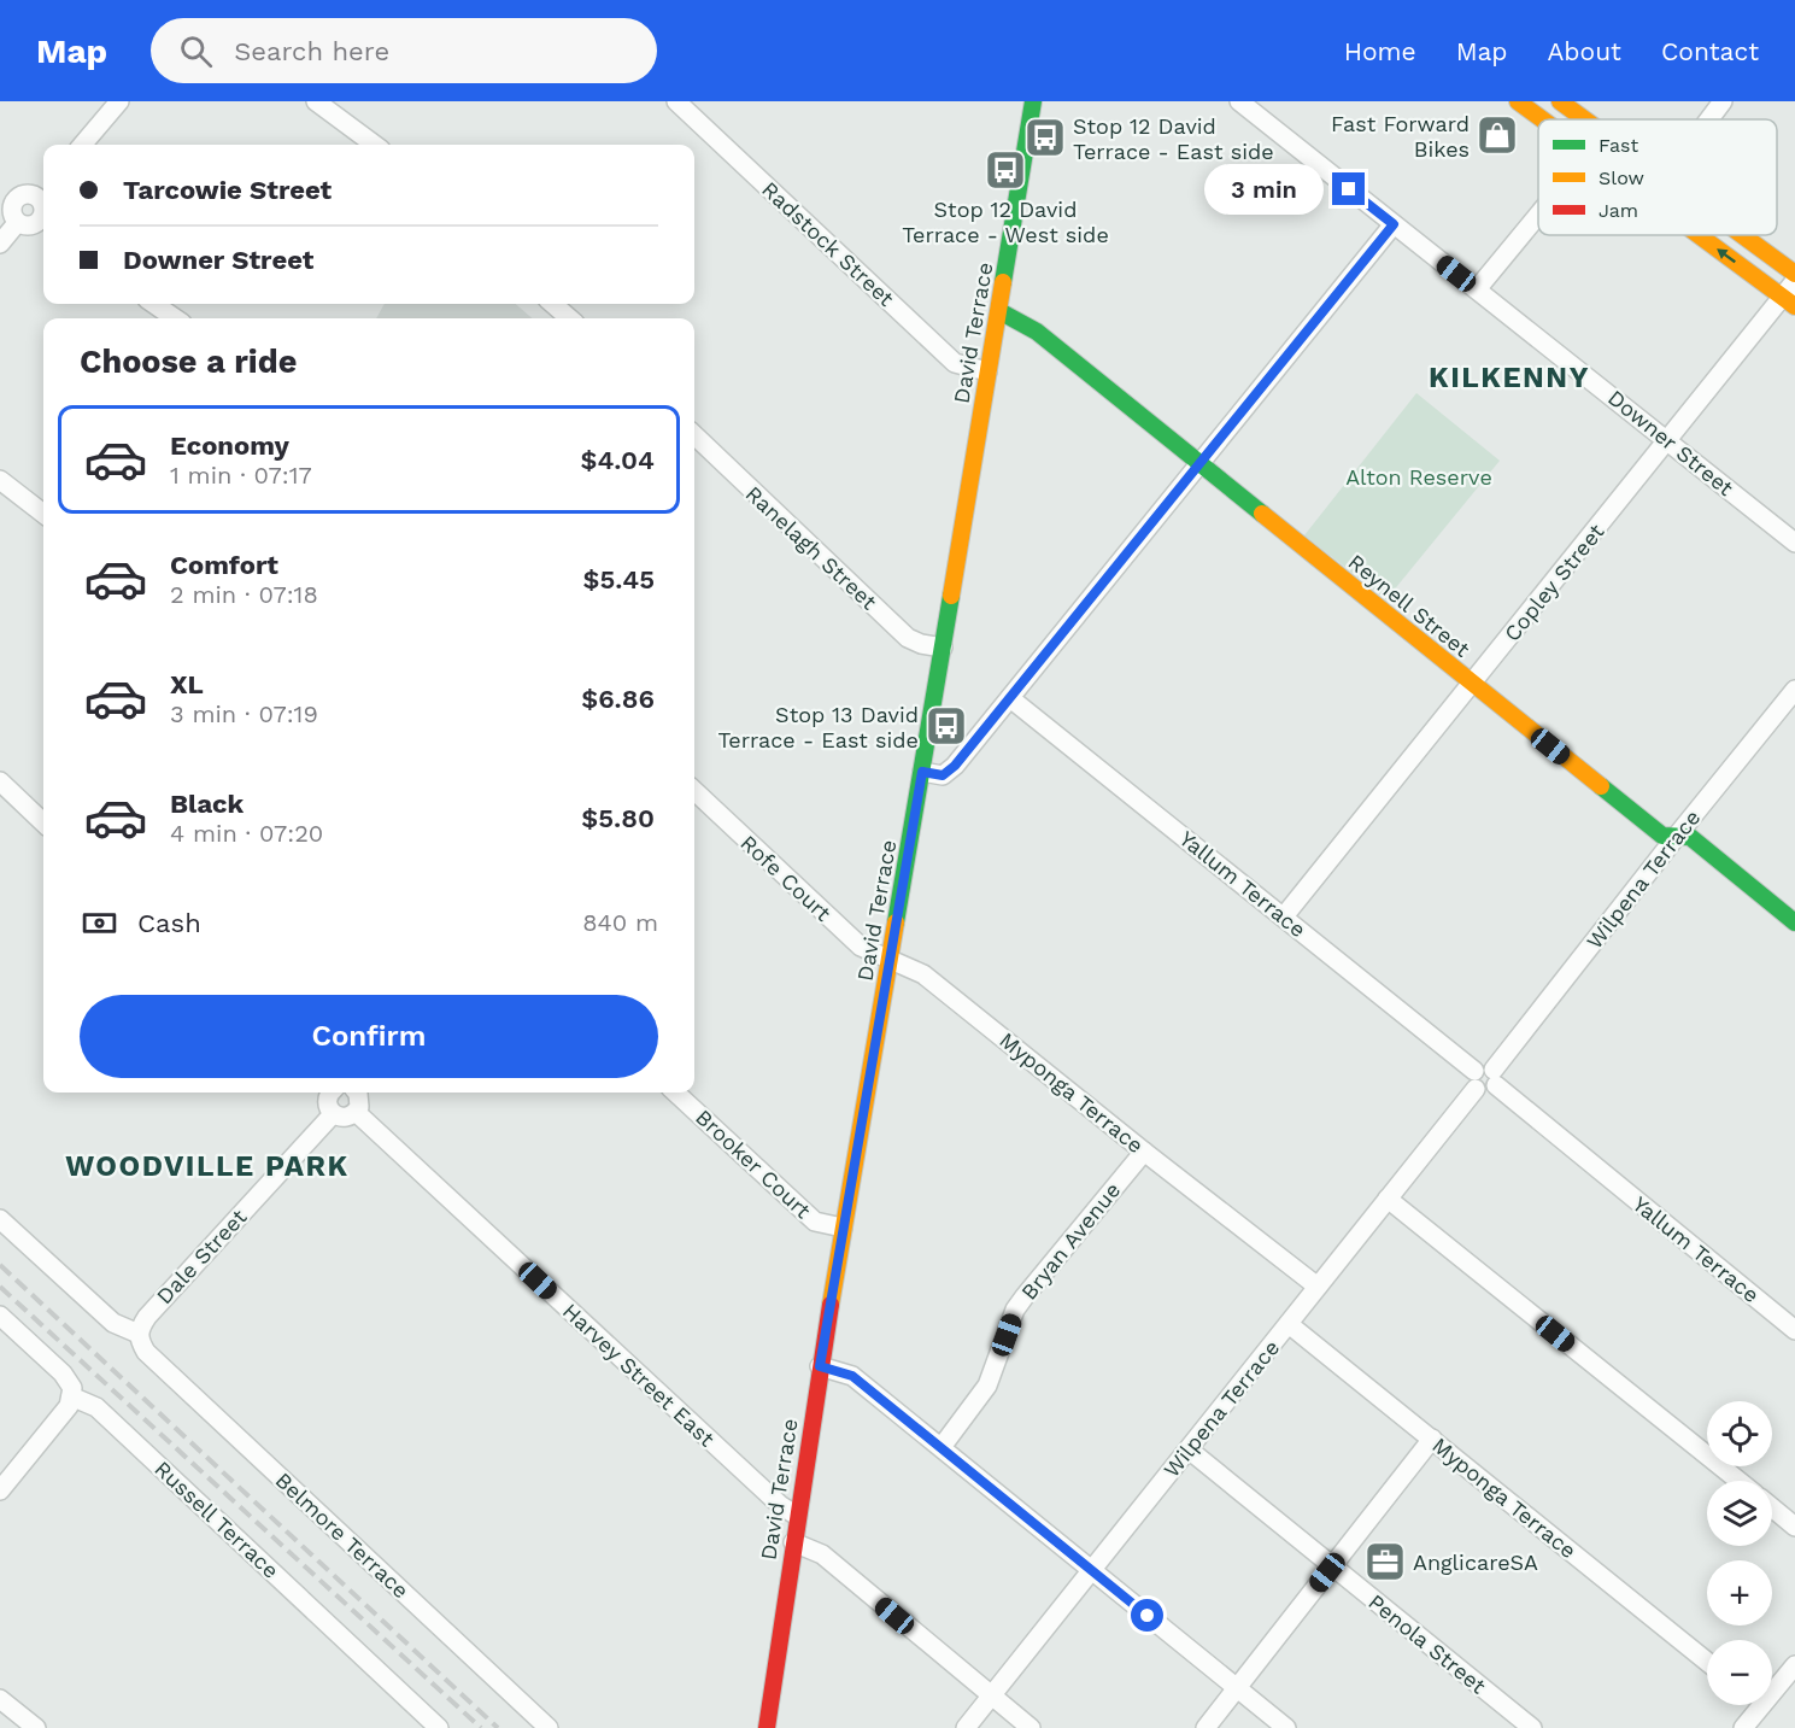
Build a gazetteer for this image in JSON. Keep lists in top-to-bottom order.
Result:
{
  "streets": {
    "main road": ["David Terrace", "Reynell Street"],
    "street": [
      "Radstock Street",
      "Downer Street",
      "Ranelagh Street",
      "Copley Street",
      "Rofe Court",
      "Wilpena Terrace",
      "Yallum Terrace",
      "Myponga Terrace",
      "Brooker Court",
      "Bryan Avenue",
      "Dale Street",
      "Harvey Street East",
      "Russell Terrace",
      "Belmore Terrace",
      "Penola Street"
    ]
  },
  "crossings": [
    ["Radstock Street", "David Terrace"],
    ["David Terrace", "Ranelagh Street"],
    ["David Terrace", "Reynell Street"],
    ["David Terrace", "Rofe Court"],
    ["David Terrace", "Myponga Terrace"],
    ["David Terrace", "Brooker Court"],
    ["David Terrace", "Harvey Street East"],
    ["Downer Street", "Copley Street"],
    ["Copley Street", "Reynell Street"],
    ["Copley Street", "Yallum Terrace"],
    ["Reynell Street", "Wilpena Terrace"],
    ["Rofe Court", "Myponga Terrace"],
    ["Wilpena Terrace", "Yallum Terrace"],
    ["Wilpena Terrace", "Myponga Terrace"],
    ["Wilpena Terrace", "Penola Street"],
    ["Myponga Terrace", "Bryan Avenue"],
    ["Dale Street", "Belmore Terrace"]
  ],
  "districts": ["KILKENNY", "WOODVILLE PARK"],
  "parks": ["Alton Reserve"],
  "places": {
    "shop": ["Fast Forward Bikes"],
    "bus stop": ["Stop 12 David Terrace - East side", "Stop 12 David Terrace - West side", "Stop 13 David Terrace - East side"],
    "office": ["AnglicareSA"]
  },
  "legend": ["Fast", "Slow", "Jam"],
  "page": {
    "header": "Map",
    "search": "Search here",
    "nav": [
      "Home",
      "Map",
      "About",
      "Contact"
    ],
    "banner": ["Tarcowie Street", "Downer Street"],
    "bubble": "3 min",
    "heading": "Choose a ride",
    "list": [
      {
        "name": "Economy",
        "note": "1 min · 07:17",
        "value": "$4.04"
      },
      {
        "name": "Comfort",
        "note": "2 min · 07:18",
        "value": "$5.45"
      },
      {
        "name": "XL",
        "note": "3 min · 07:19",
        "value": "$6.86"
      },
      {
        "name": "Black",
        "note": "4 min · 07:20",
        "value": "$5.80"
      }
    ],
    "pay": ["Cash", "840 m"],
    "buttons": "Confirm",
    "map_buttons": ["+", "−"]
  }
}
